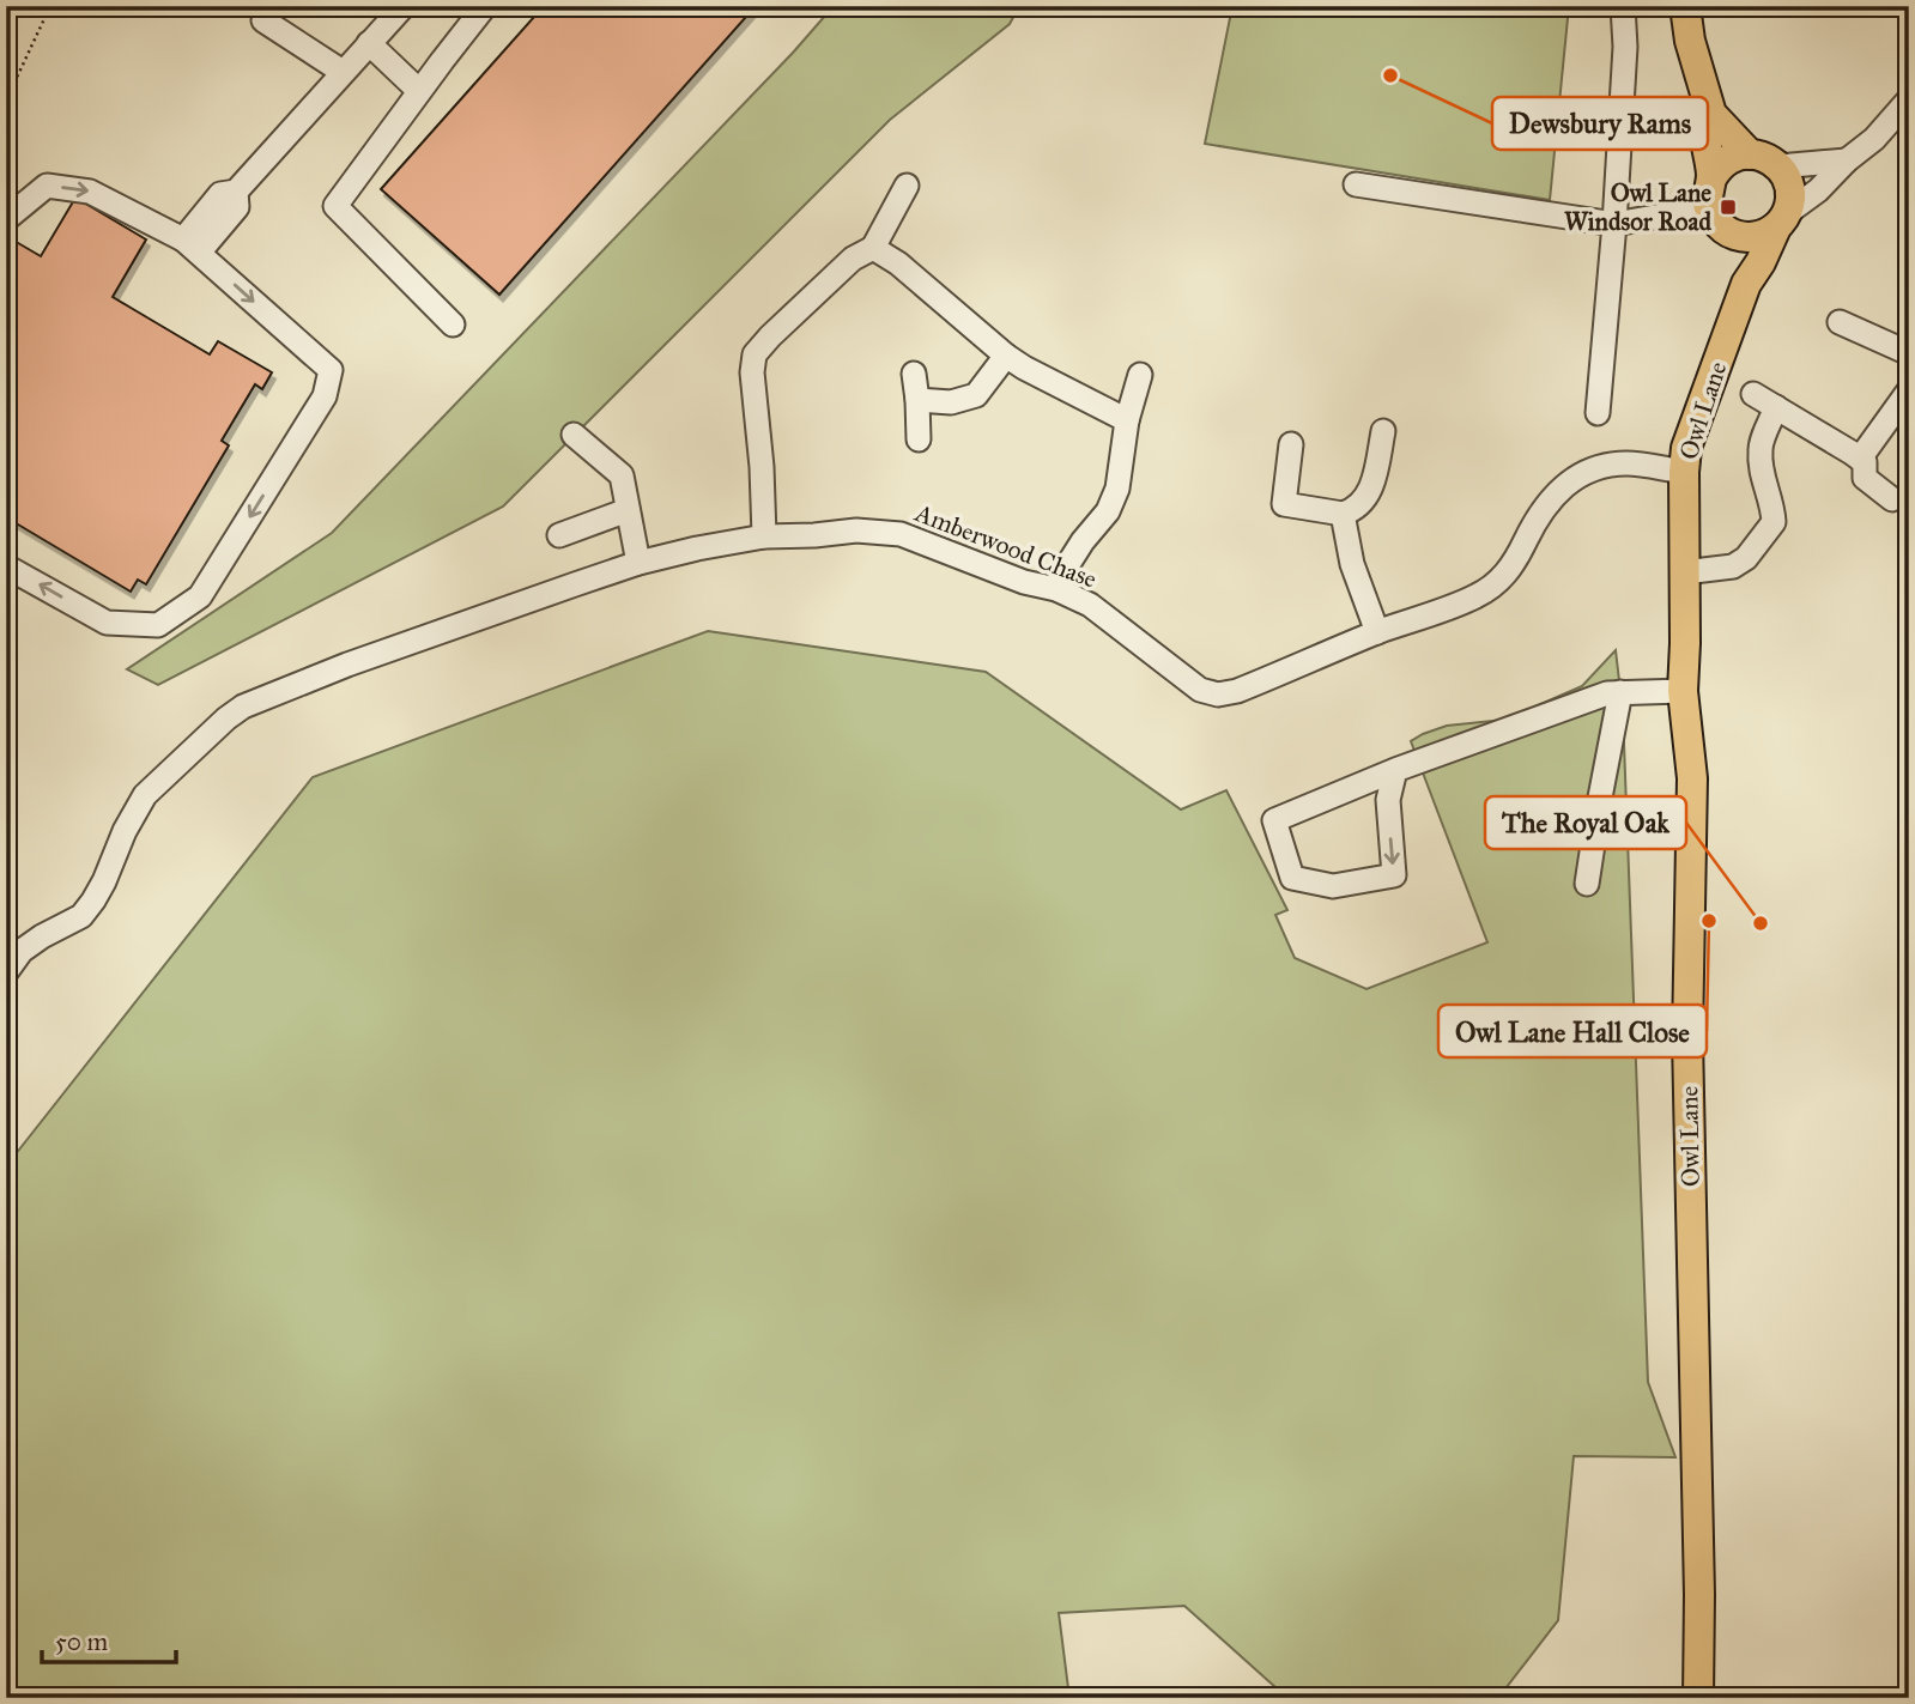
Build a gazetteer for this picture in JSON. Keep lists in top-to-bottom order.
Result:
{
  "streets": {
    "main road": ["Owl Lane"],
    "street": ["Amberwood Chase"]
  },
  "crossings": [
    ["Owl Lane", "Amberwood Chase"]
  ],
  "places": {
    "other": ["Dewsbury Rams", "Owl Lane Hall Close", "The Royal Oak"],
    "transit": ["Owl Lane Windsor Road"]
  },
  "scale_bar": "50 m"
}
